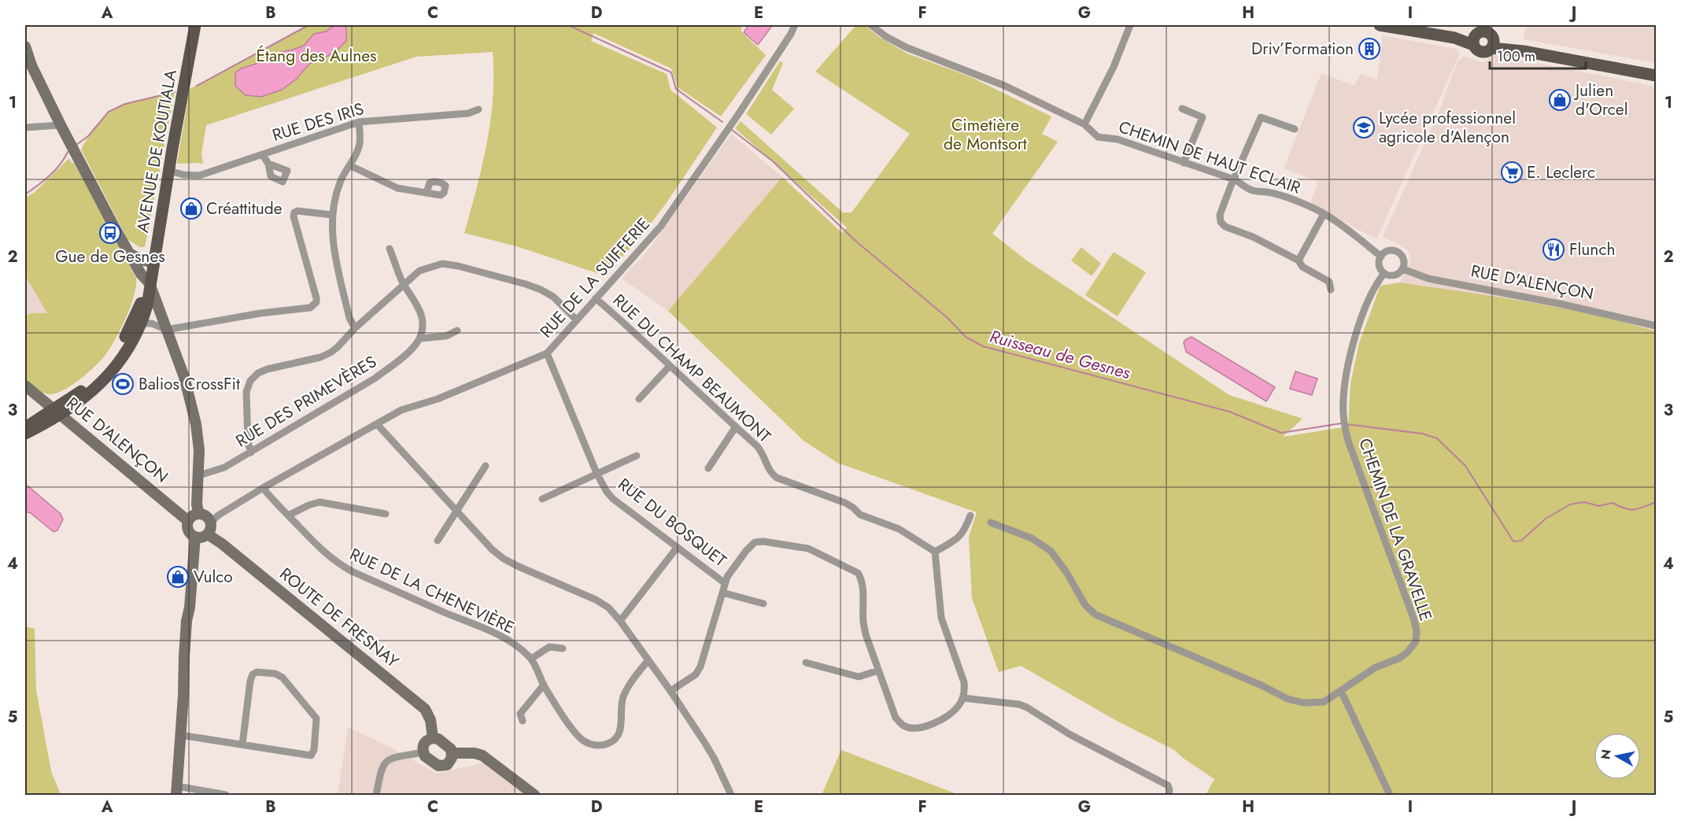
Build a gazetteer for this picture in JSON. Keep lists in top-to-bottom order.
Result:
{
  "streets": {
    "main road": ["AVENUE DE KOUTIALA"],
    "street": [
      "RUE DES IRIS",
      "CHEMIN DE HAUT ECLAIR",
      "RUE DE LA SUIFFERIE",
      "RUE D'ALENÇON",
      "RUE DU CHAMP BEAUMONT",
      "RUE DES PRIMEVÈRES",
      "RUE DU BOSQUET",
      "CHEMIN DE LA GRAVELLE",
      "RUE DE LA CHENEVIÈRE",
      "ROUTE DE FRESNAY"
    ]
  },
  "crossings": [
    ["RUE DES IRIS", "AVENUE DE KOUTIALA"],
    ["AVENUE DE KOUTIALA", "RUE D'ALENÇON"],
    ["CHEMIN DE HAUT ECLAIR", "RUE D'ALENÇON"],
    ["CHEMIN DE HAUT ECLAIR", "CHEMIN DE LA GRAVELLE"],
    ["RUE DE LA SUIFFERIE", "RUE D'ALENÇON"],
    ["RUE DE LA SUIFFERIE", "RUE DU CHAMP BEAUMONT"],
    ["RUE DE LA SUIFFERIE", "RUE DU BOSQUET"],
    ["RUE DE LA SUIFFERIE", "RUE DE LA CHENEVIÈRE"],
    ["RUE DE LA SUIFFERIE", "ROUTE DE FRESNAY"],
    ["RUE D'ALENÇON", "CHEMIN DE LA GRAVELLE"],
    ["RUE D'ALENÇON", "ROUTE DE FRESNAY"]
  ],
  "water": ["Ruisseau de Gesnes"],
  "parks": ["Étang des Aulnes", "Cimetière de Montsort"],
  "places": {
    "building": ["Driv’Formation"],
    "shop": ["Julien d'Orcel", "Créattitude", "Vulco"],
    "school or university": ["Lycée professionnel agricole d'Alençon"],
    "supermarket": ["E. Leclerc"],
    "bus stop": ["Gue de Gesnes"],
    "restaurant": ["Flunch"],
    "sports": ["Balios CrossFit"]
  },
  "scale_bar": "100 m",
  "north": "left",
  "grid": {
    "columns": [
      "A",
      "B",
      "C",
      "D",
      "E",
      "F",
      "G",
      "H",
      "I",
      "J"
    ],
    "rows": [
      "1",
      "2",
      "3",
      "4",
      "5"
    ]
  }
}
